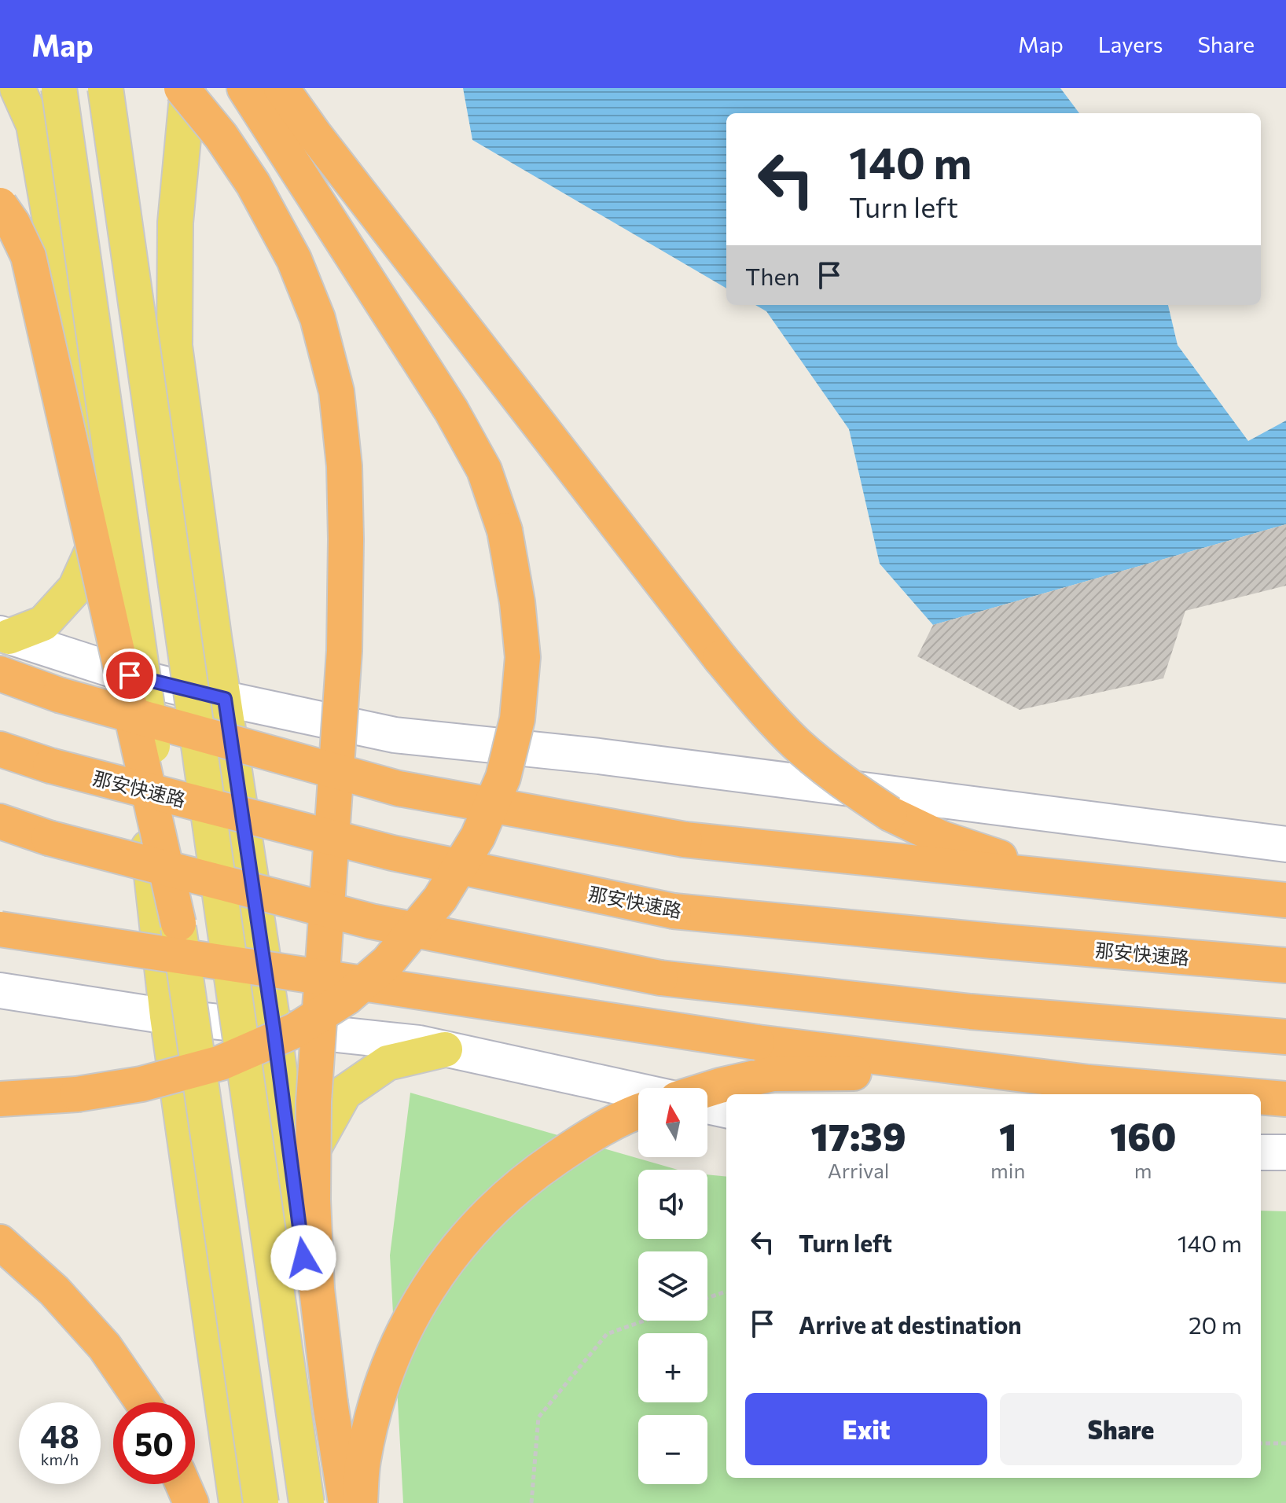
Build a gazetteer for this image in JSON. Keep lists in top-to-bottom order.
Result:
{
  "streets": {
    "highway": ["那安快速路"]
  },
  "north": "top",
  "page": {
    "header": "Map",
    "nav": ["Map", "Layers", "Share"],
    "turn": ["140 m", "Turn left"],
    "then": "Then",
    "map_buttons": ["+", "−"],
    "eta": [
      "17:39",
      "Arrival",
      "1",
      "min",
      "160",
      "m"
    ],
    "list": [
      {
        "name": "Turn left",
        "value": "140 m"
      },
      {
        "name": "Arrive at destination",
        "value": "20 m"
      }
    ],
    "buttons": ["Exit", "Share"],
    "speed": "48 km/h",
    "limit": "50"
  }
}
